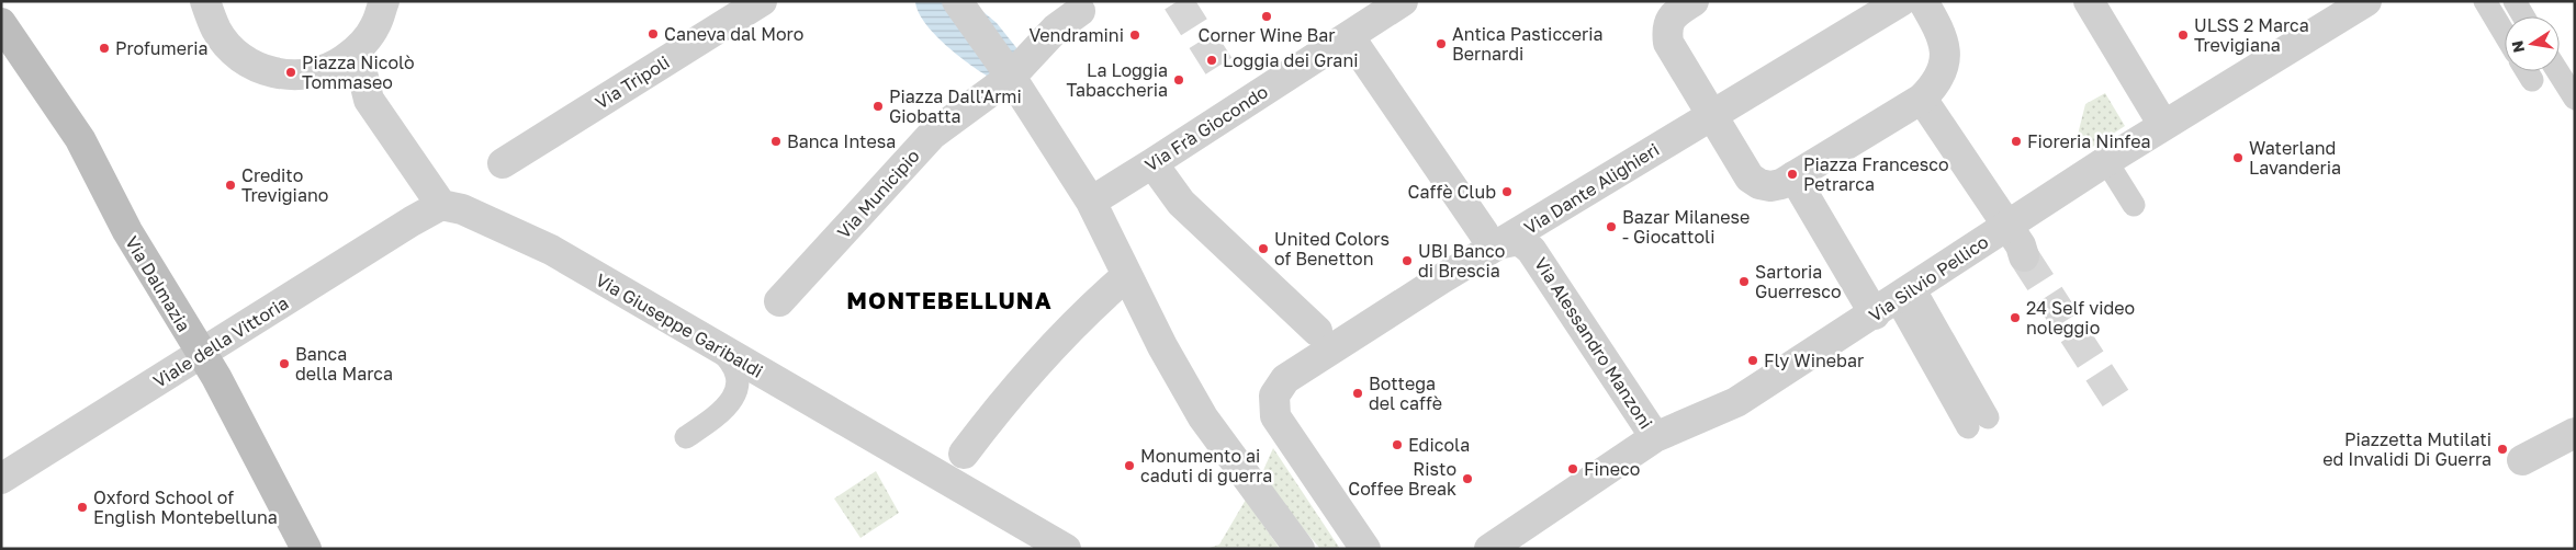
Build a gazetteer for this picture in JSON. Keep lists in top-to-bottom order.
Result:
{
  "streets": {
    "main road": ["Via Dalmazia"],
    "street": [
      "Via Tripoli",
      "Via Frà Giocondo",
      "Via Dante Alighieri",
      "Via Municipio",
      "Via Silvio Pellico",
      "Via Giuseppe Garibaldi",
      "Viale della Vittoria",
      "Via Alessandro Manzoni"
    ]
  },
  "crossings": [
    ["Via Dante Alighieri", "Via Alessandro Manzoni"],
    ["Via Silvio Pellico", "Via Alessandro Manzoni"],
    ["Via Dalmazia", "Viale della Vittoria"],
    ["Via Giuseppe Garibaldi", "Viale della Vittoria"]
  ],
  "districts": ["MONTEBELLUNA"],
  "places": [
    "Corner Wine Bar",
    "Caneva dal Moro",
    "Vendramini",
    "ULSS 2 Marca Trevigiana",
    "Antica Pasticceria Bernardi",
    "Profumeria",
    "Loggia dei Grani",
    "Piazza Nicolò Tommaseo",
    "La Loggia Tabaccheria",
    "Piazza Dall'Armi Giobatta",
    "Banca Intesa",
    "Fioreria Ninfea",
    "Waterland Lavanderia",
    "Piazza Francesco Petrarca",
    "Credito Trevigiano",
    "Caffè Club",
    "Bazar Milanese - Giocattoli",
    "United Colors of Benetton",
    "UBI Banco di Brescia",
    "Sartoria Guerresco",
    "24 Self video noleggio",
    "Fly Winebar",
    "Banca della Marca",
    "Bottega del caffè",
    "Edicola",
    "Piazzetta Mutilati ed Invalidi Di Guerra",
    "Monumento ai caduti di guerra",
    "Fineco",
    "Risto Coffee Break",
    "Oxford School of English Montebelluna"
  ],
  "north": "left"
}
